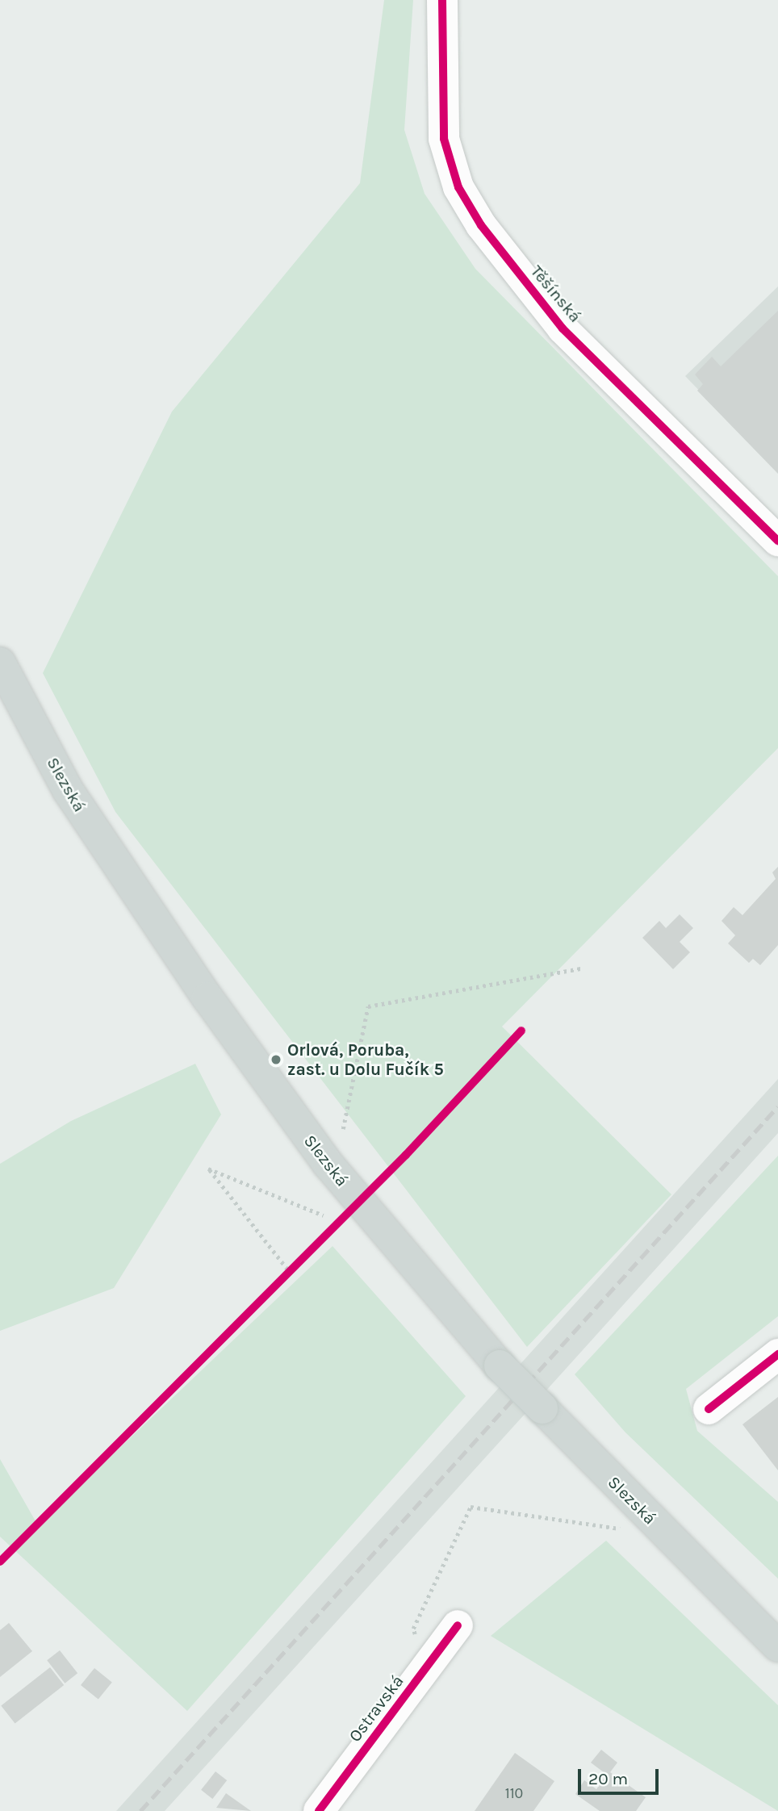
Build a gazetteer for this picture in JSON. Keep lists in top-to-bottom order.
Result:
{
  "streets": {
    "main road": ["Slezská"],
    "street": ["Těšínská", "Ostravská"]
  },
  "places": ["Orlová, Poruba, zast. u Dolu Fučík 5"],
  "house_numbers": ["110"],
  "scale_bar": "20 m"
}
